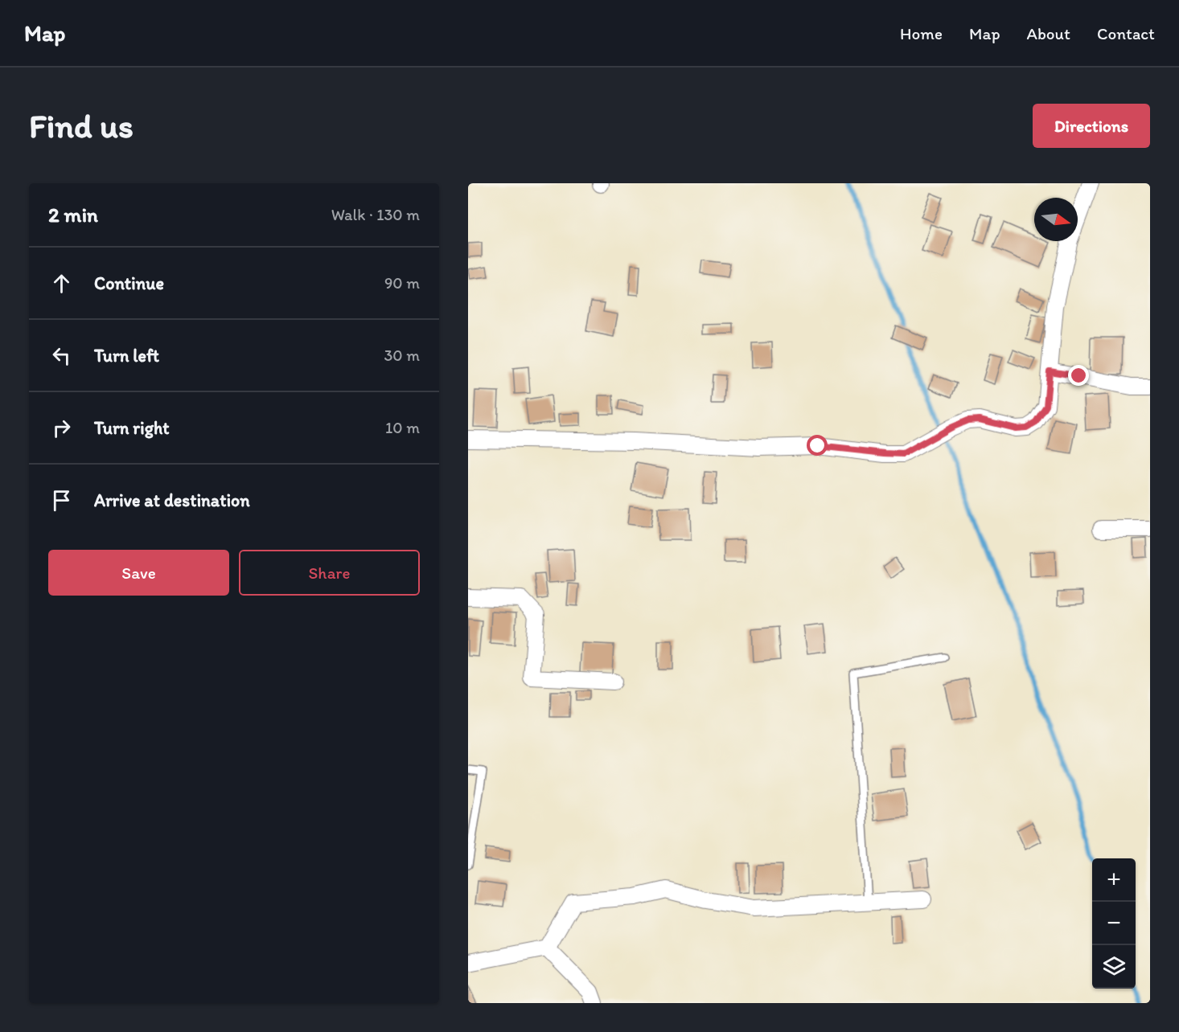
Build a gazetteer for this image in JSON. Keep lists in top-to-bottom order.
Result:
{
  "north": "right",
  "page": {
    "header": "Map",
    "nav": [
      "Home",
      "Map",
      "About",
      "Contact"
    ],
    "buttons": [
      "Directions",
      ["Save", "Share"]
    ],
    "title": "Find us",
    "heading": ["2 min", "Walk · 130 m"],
    "list": [
      ["Continue", "90 m"],
      ["Turn left", "30 m"],
      ["Turn right", "10 m"],
      "Arrive at destination"
    ],
    "map_buttons": ["+", "−"]
  }
}
